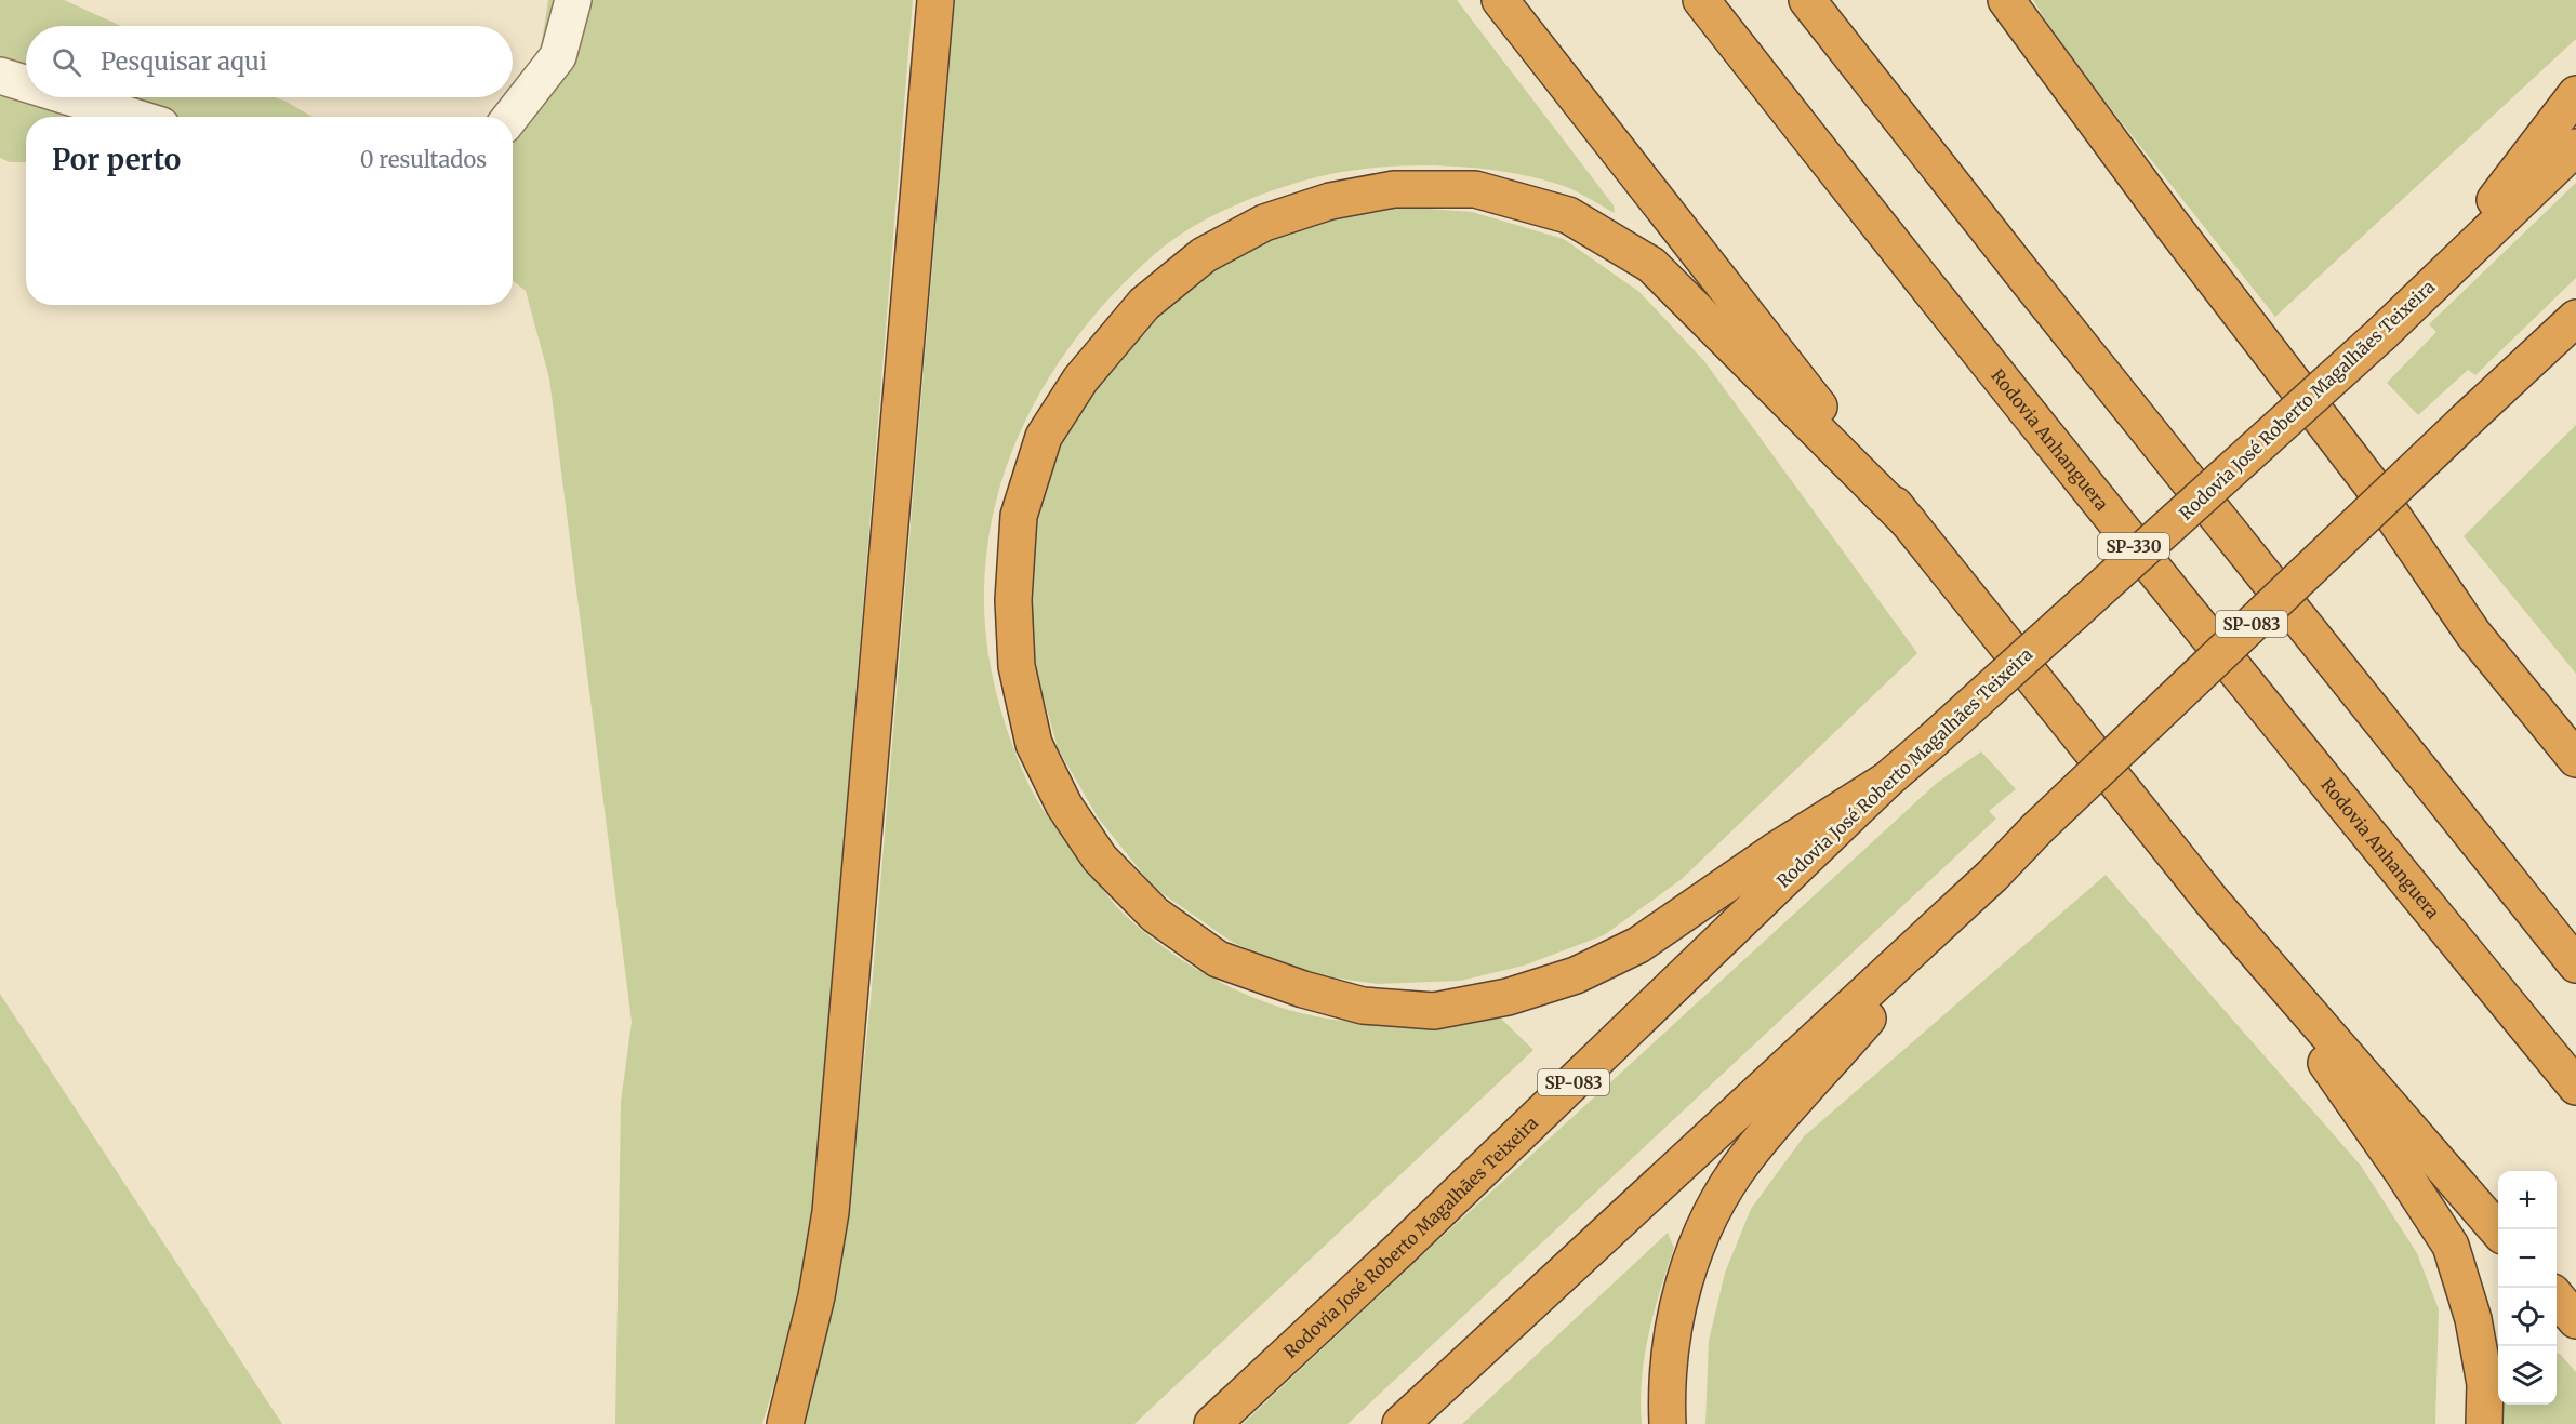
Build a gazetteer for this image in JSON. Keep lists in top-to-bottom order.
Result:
{
  "streets": {
    "highway": [
      "Rodovia José Roberto Magalhães Teixeira",
      "Rodovia Anhanguera",
      "SP-330",
      "SP-083"
    ]
  },
  "page": {
    "search": "Pesquisar aqui",
    "heading": ["Por perto", "0 resultados"],
    "map_buttons": ["+", "−"]
  }
}
